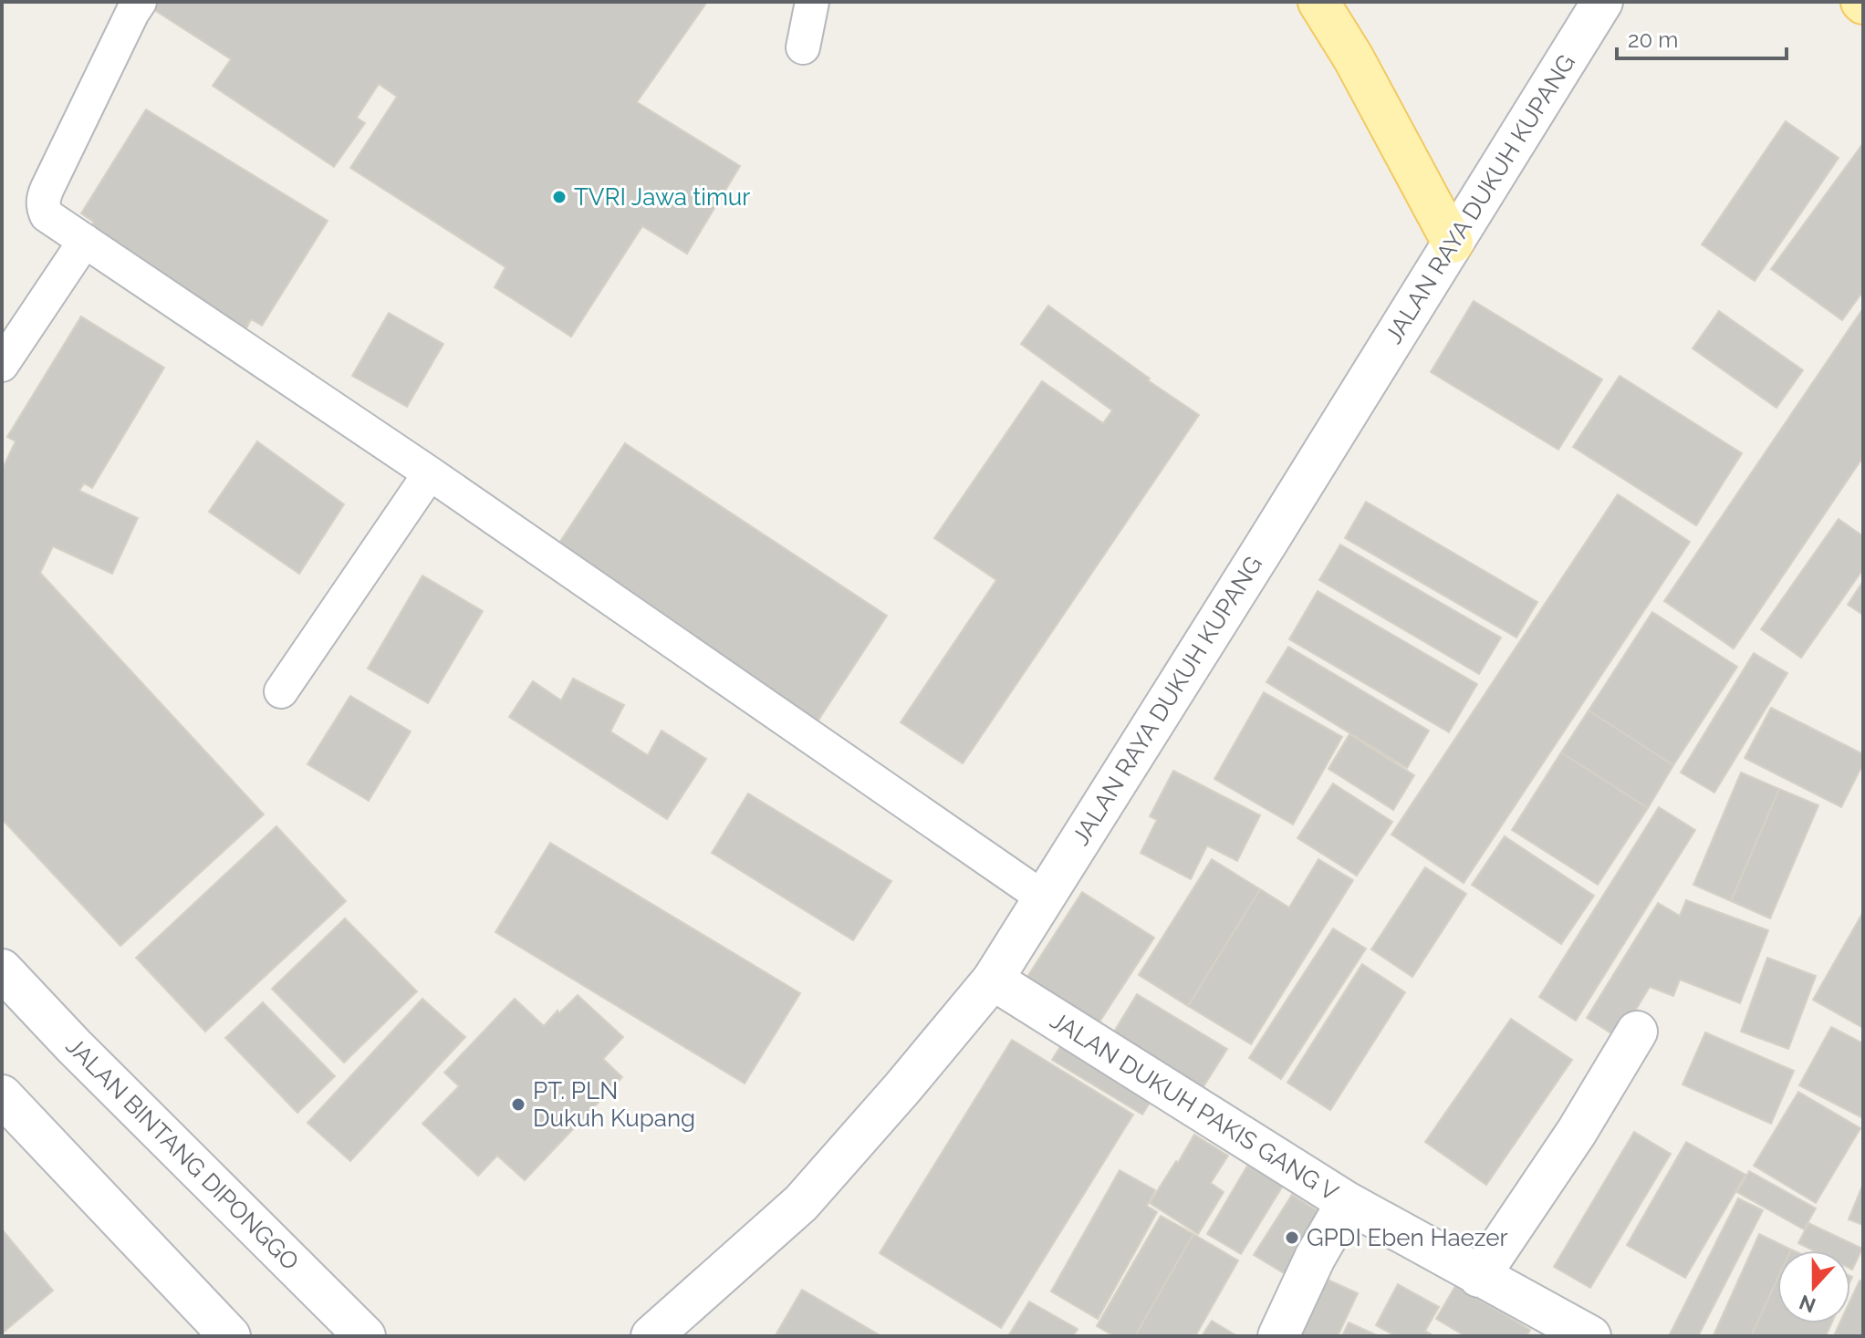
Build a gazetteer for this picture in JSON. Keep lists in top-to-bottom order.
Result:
{
  "streets": {
    "street": ["JALAN RAYA DUKUH KUPANG", "JALAN DUKUH PAKIS GANG V", "JALAN BINTANG DIPONGGO"]
  },
  "crossings": [
    ["JALAN RAYA DUKUH KUPANG", "JALAN DUKUH PAKIS GANG V"]
  ],
  "places": ["TVRI Jawa timur", "PT. PLN Dukuh Kupang", "GPDI Eben Haezer"],
  "scale_bar": "20 m",
  "north": "bottom"
}
